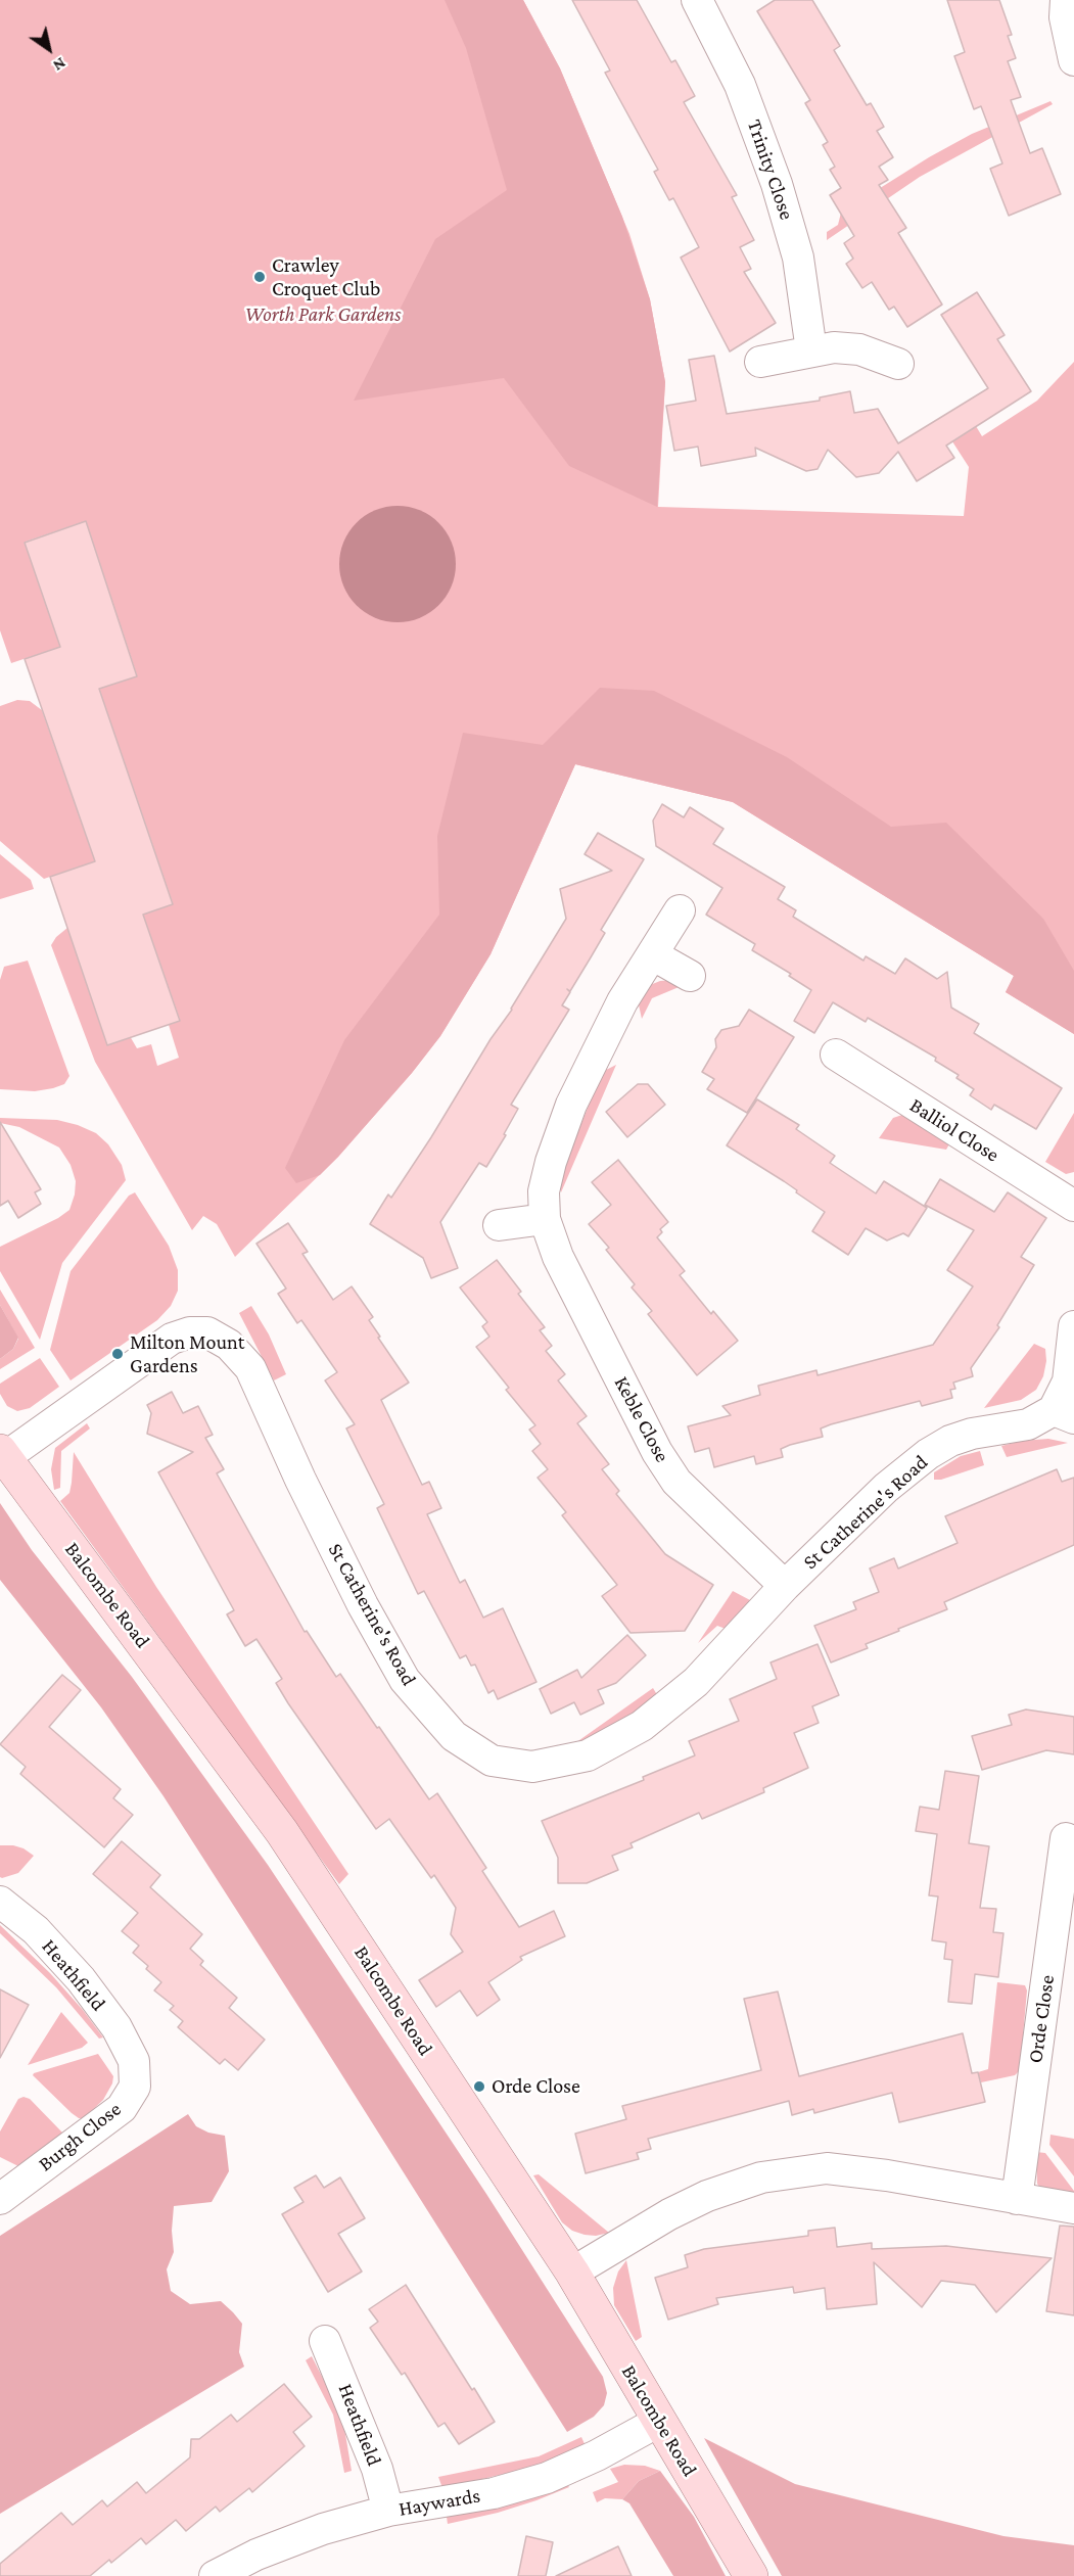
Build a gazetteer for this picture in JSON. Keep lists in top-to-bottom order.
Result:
{
  "streets": {
    "main road": ["Balcombe Road"],
    "street": [
      "Trinity Close",
      "Balliol Close",
      "Keble Close",
      "St Catherine's Road",
      "Heathfield",
      "Orde Close",
      "Burgh Close",
      "Haywards"
    ]
  },
  "crossings": [
    ["Keble Close", "St Catherine's Road"],
    ["St Catherine's Road", "Balcombe Road"],
    ["Balcombe Road", "Haywards"],
    ["Heathfield", "Burgh Close"],
    ["Heathfield", "Haywards"]
  ],
  "parks": ["Worth Park Gardens"],
  "places": ["Crawley Croquet Club", "Milton Mount Gardens", "Orde Close"],
  "north": "bottom right"
}
